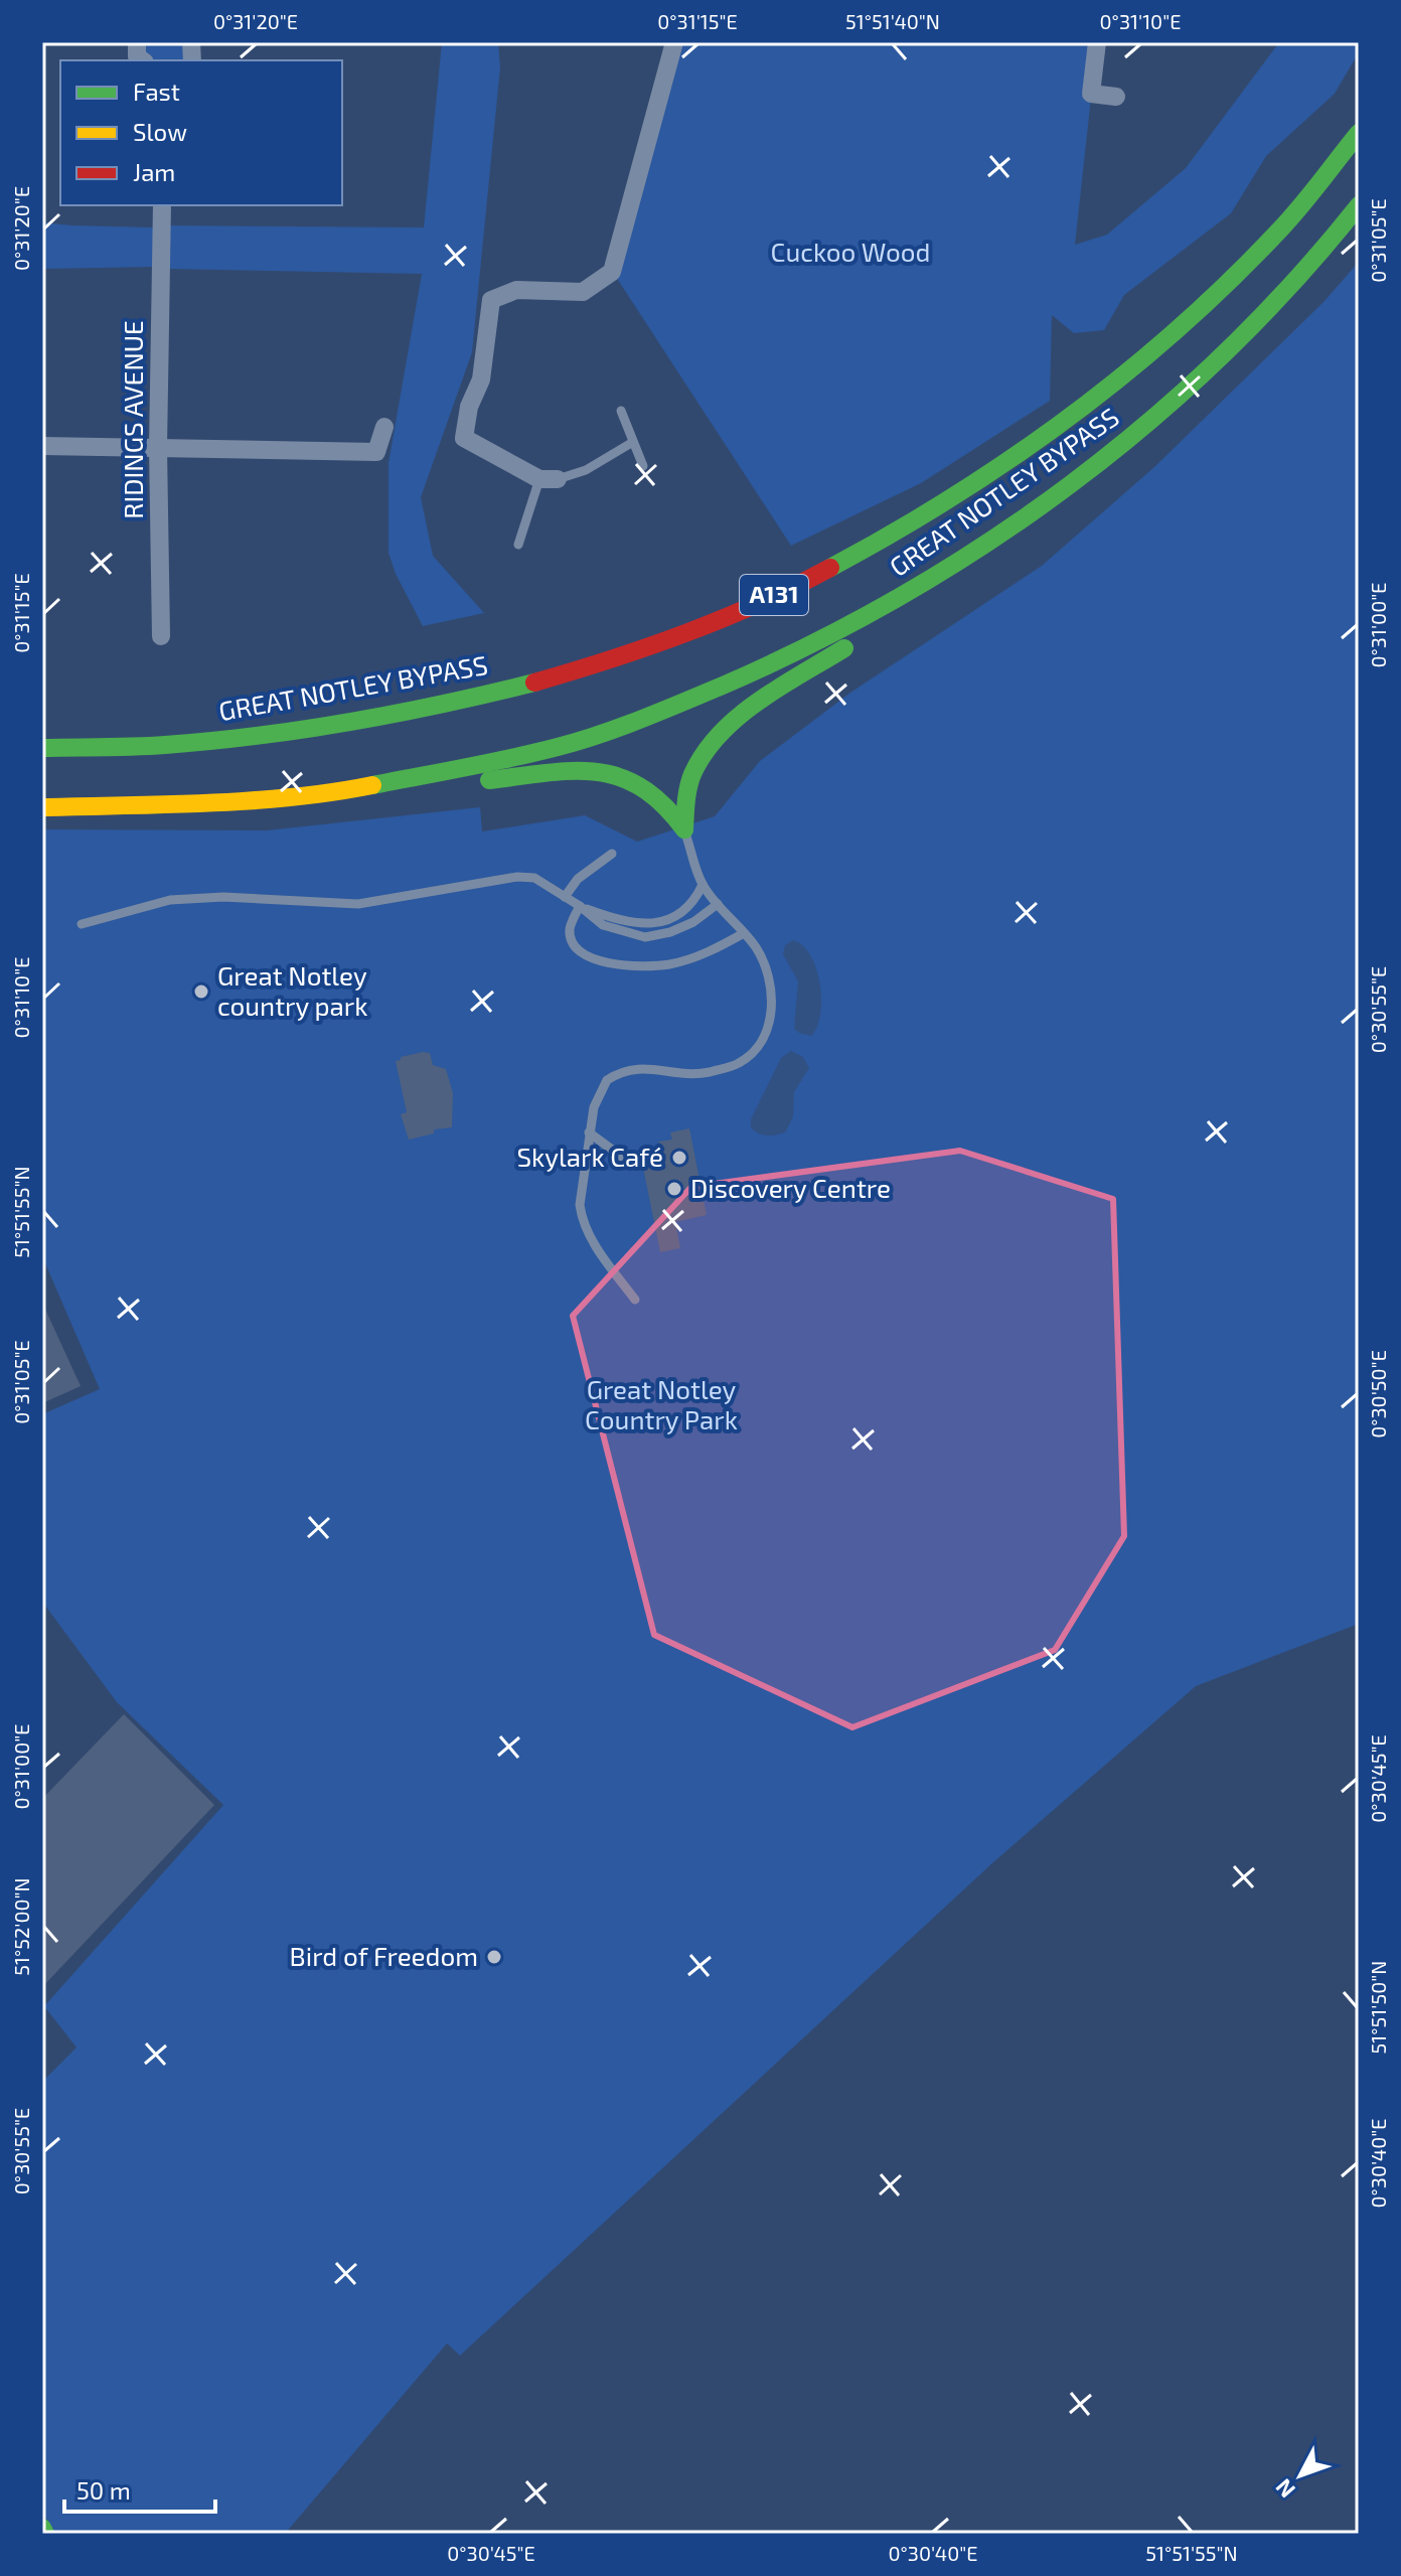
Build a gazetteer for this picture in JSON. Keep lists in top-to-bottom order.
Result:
{
  "streets": {
    "highway": ["GREAT NOTLEY BYPASS", "A131"],
    "street": ["RIDINGS AVENUE"]
  },
  "parks": ["Cuckoo Wood", "Great Notley Country Park"],
  "places": [
    "Great Notley country park",
    "Skylark Café",
    "Discovery Centre",
    "Bird of Freedom"
  ],
  "legend": ["Fast", "Slow", "Jam"],
  "scale_bar": "50 m",
  "north": "bottom left",
  "coordinates": [
    "0°31'20\"E",
    "0°31'15\"E",
    "51°51'40\"N",
    "0°31'10\"E",
    "0°31'05\"E",
    "0°31'00\"E",
    "0°30'55\"E",
    "51°51'55\"N",
    "0°30'50\"E",
    "0°30'45\"E",
    "51°52'00\"N",
    "51°51'50\"N",
    "0°30'40\"E"
  ]
}
